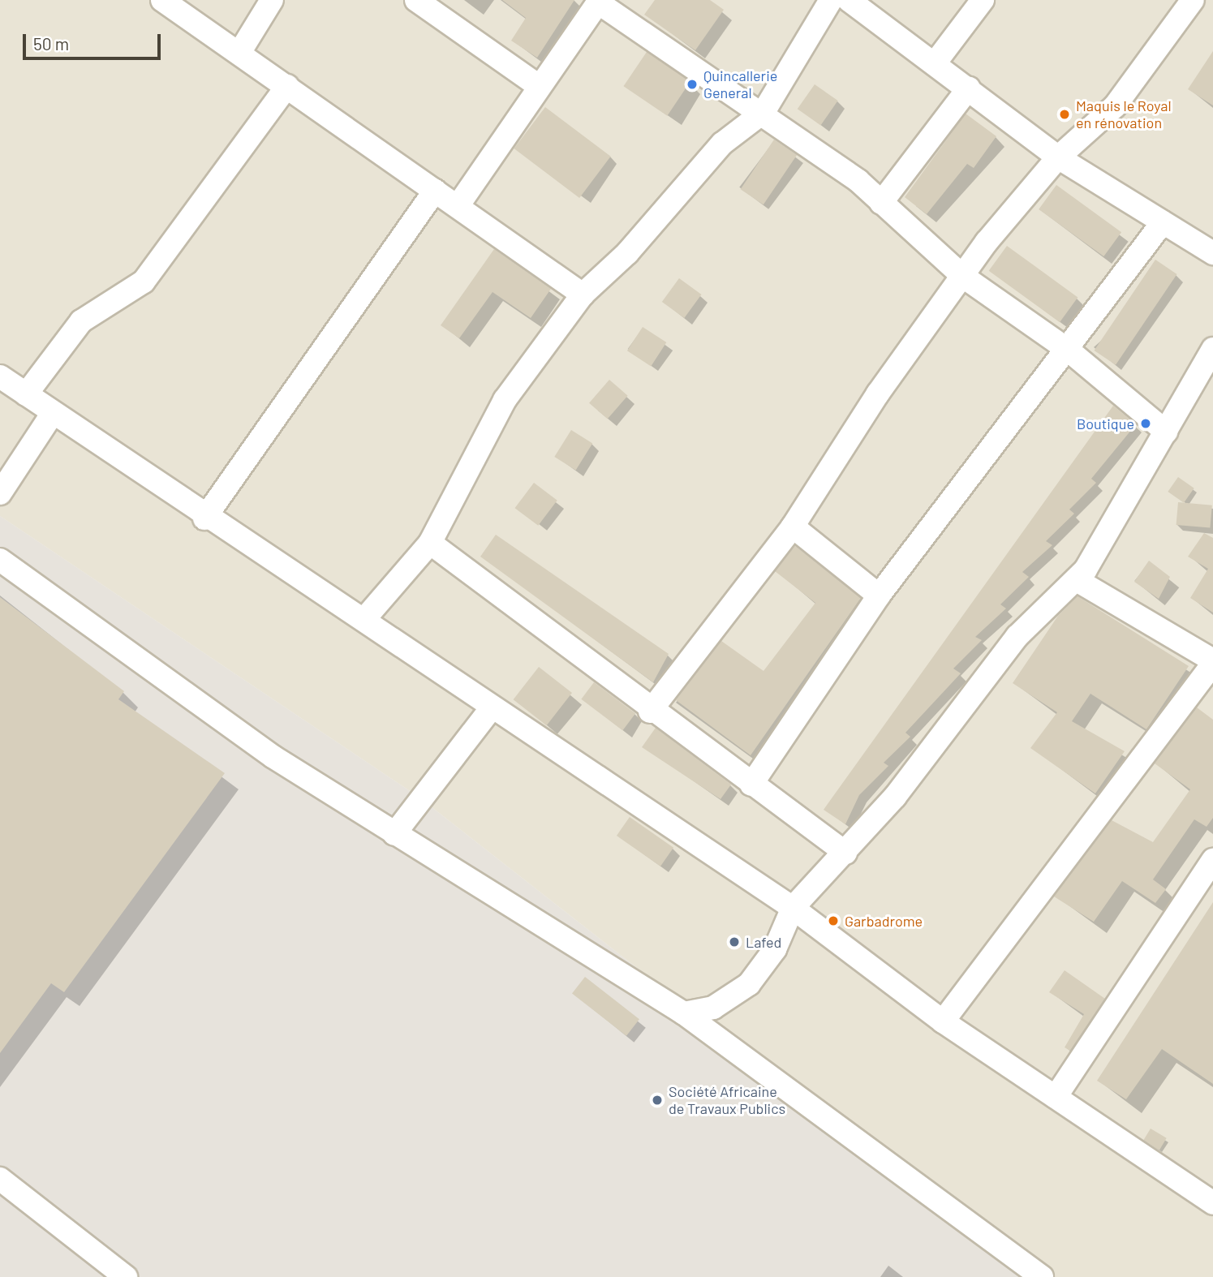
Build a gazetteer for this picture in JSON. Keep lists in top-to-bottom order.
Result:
{
  "places": [
    "Quincallerie General",
    "Maquis le Royal en rénovation",
    "Boutique",
    "Garbadrome",
    "Lafed",
    "Société Africaine de Travaux Publics"
  ],
  "scale_bar": "50 m"
}
